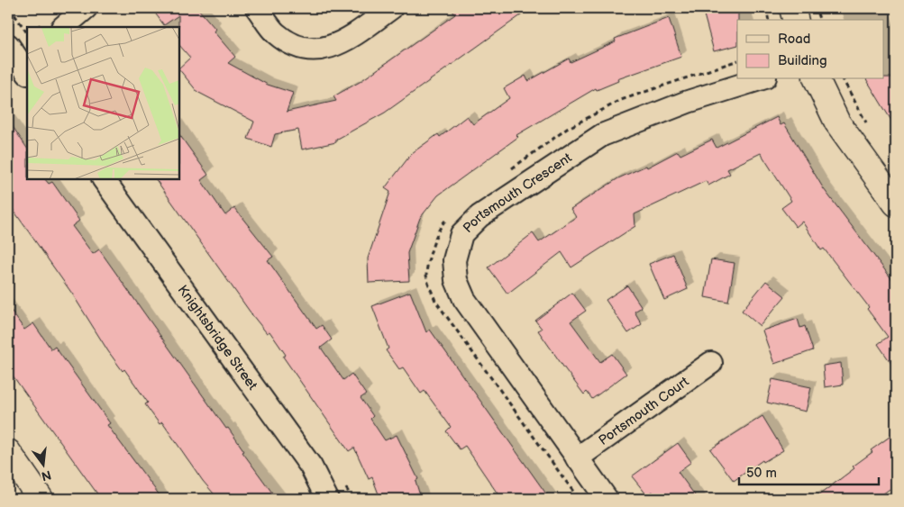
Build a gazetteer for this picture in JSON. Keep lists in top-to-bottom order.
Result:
{
  "streets": {
    "street": ["Portsmouth Crescent", "Knightsbridge Street", "Portsmouth Court"]
  },
  "crossings": [
    ["Portsmouth Crescent", "Portsmouth Court"]
  ],
  "legend": ["Road", "Building"],
  "scale_bar": "50 m",
  "north": "bottom"
}
